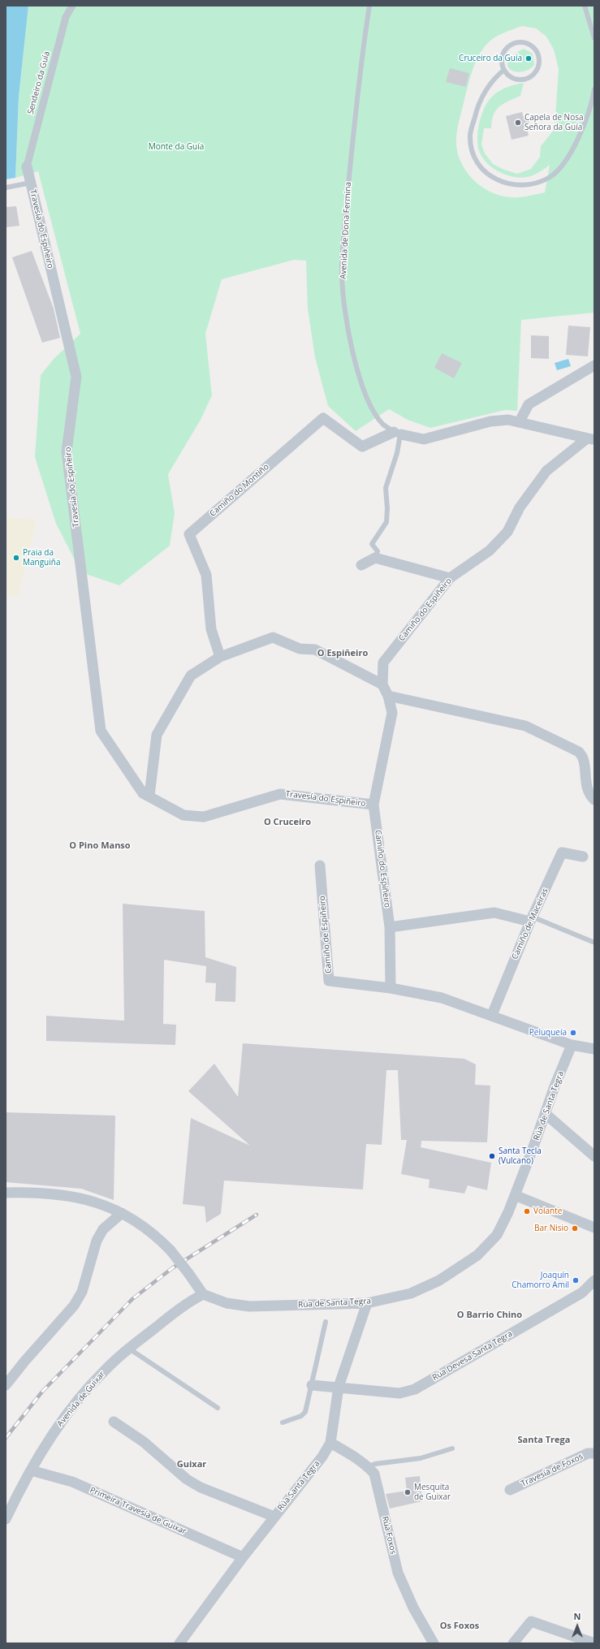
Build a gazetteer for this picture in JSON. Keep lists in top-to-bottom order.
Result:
{
  "streets": {
    "street": [
      "Sendeiro da Guía",
      "Travesía do Espiñeiro",
      "Avenida de Dona Fermina",
      "Camiño do Montiño",
      "Camiño do Espiñeiro",
      "Camiño de Maceiras",
      "Camiño de Espiñeiro",
      "Rúa de Santa Tegra",
      "Rúa Devesa Santa Tegra",
      "Avenida de Guixar",
      "Travesía de Foxos",
      "Rúa Santa Tegra",
      "Primeira Travesía de Guixar",
      "Rúa Foxos"
    ]
  },
  "crossings": [
    ["Sendeiro da Guía", "Travesía do Espiñeiro"],
    ["Travesía do Espiñeiro", "Camiño do Espiñeiro"],
    ["Avenida de Dona Fermina", "Camiño do Montiño"],
    ["Avenida de Dona Fermina", "Camiño do Espiñeiro"],
    ["Camiño do Espiñeiro", "Camiño de Espiñeiro"],
    ["Rúa de Santa Tegra", "Avenida de Guixar"],
    ["Rúa de Santa Tegra", "Rúa Santa Tegra"],
    ["Rúa Devesa Santa Tegra", "Rúa Santa Tegra"],
    ["Avenida de Guixar", "Primeira Travesía de Guixar"],
    ["Rúa Santa Tegra", "Primeira Travesía de Guixar"],
    ["Rúa Santa Tegra", "Rúa Foxos"]
  ],
  "districts": [
    "O Espiñeiro",
    "O Cruceiro",
    "O Pino Manso",
    "O Barrio Chino",
    "Santa Trega",
    "Guixar",
    "Os Foxos"
  ],
  "parks": ["Monte da Guía"],
  "places": [
    "Cruceiro da Guía",
    "Capela de Nosa Señora da Guía",
    "Praia da Manguiña",
    "Peluqueía",
    "Santa Tecla (Vulcano)",
    "Volante",
    "Bar Nisio",
    "Joaquín Chamorro Amil",
    "Mesquita de Guixar"
  ],
  "north": "top"
}
